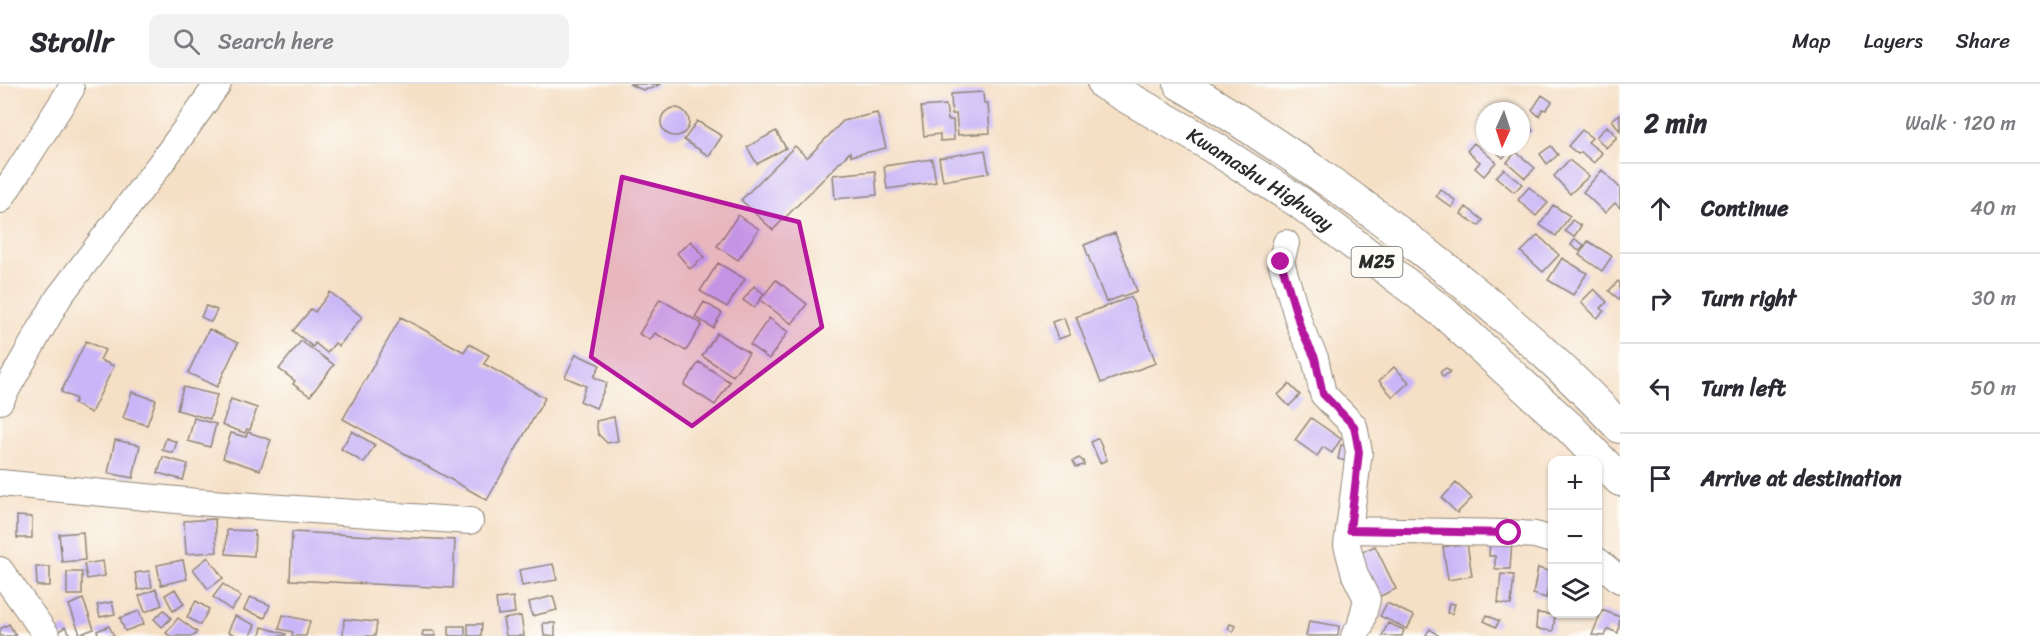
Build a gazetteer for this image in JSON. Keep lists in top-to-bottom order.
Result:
{
  "streets": {
    "main road": ["Kwamashu Highway", "M25"]
  },
  "north": "bottom",
  "page": {
    "header": "Strollr",
    "search": "Search here",
    "nav": ["Map", "Layers", "Share"],
    "heading": ["2 min", "Walk · 120 m"],
    "list": [
      ["Continue", "40 m"],
      ["Turn right", "30 m"],
      ["Turn left", "50 m"],
      "Arrive at destination"
    ],
    "map_buttons": ["+", "−"]
  }
}
